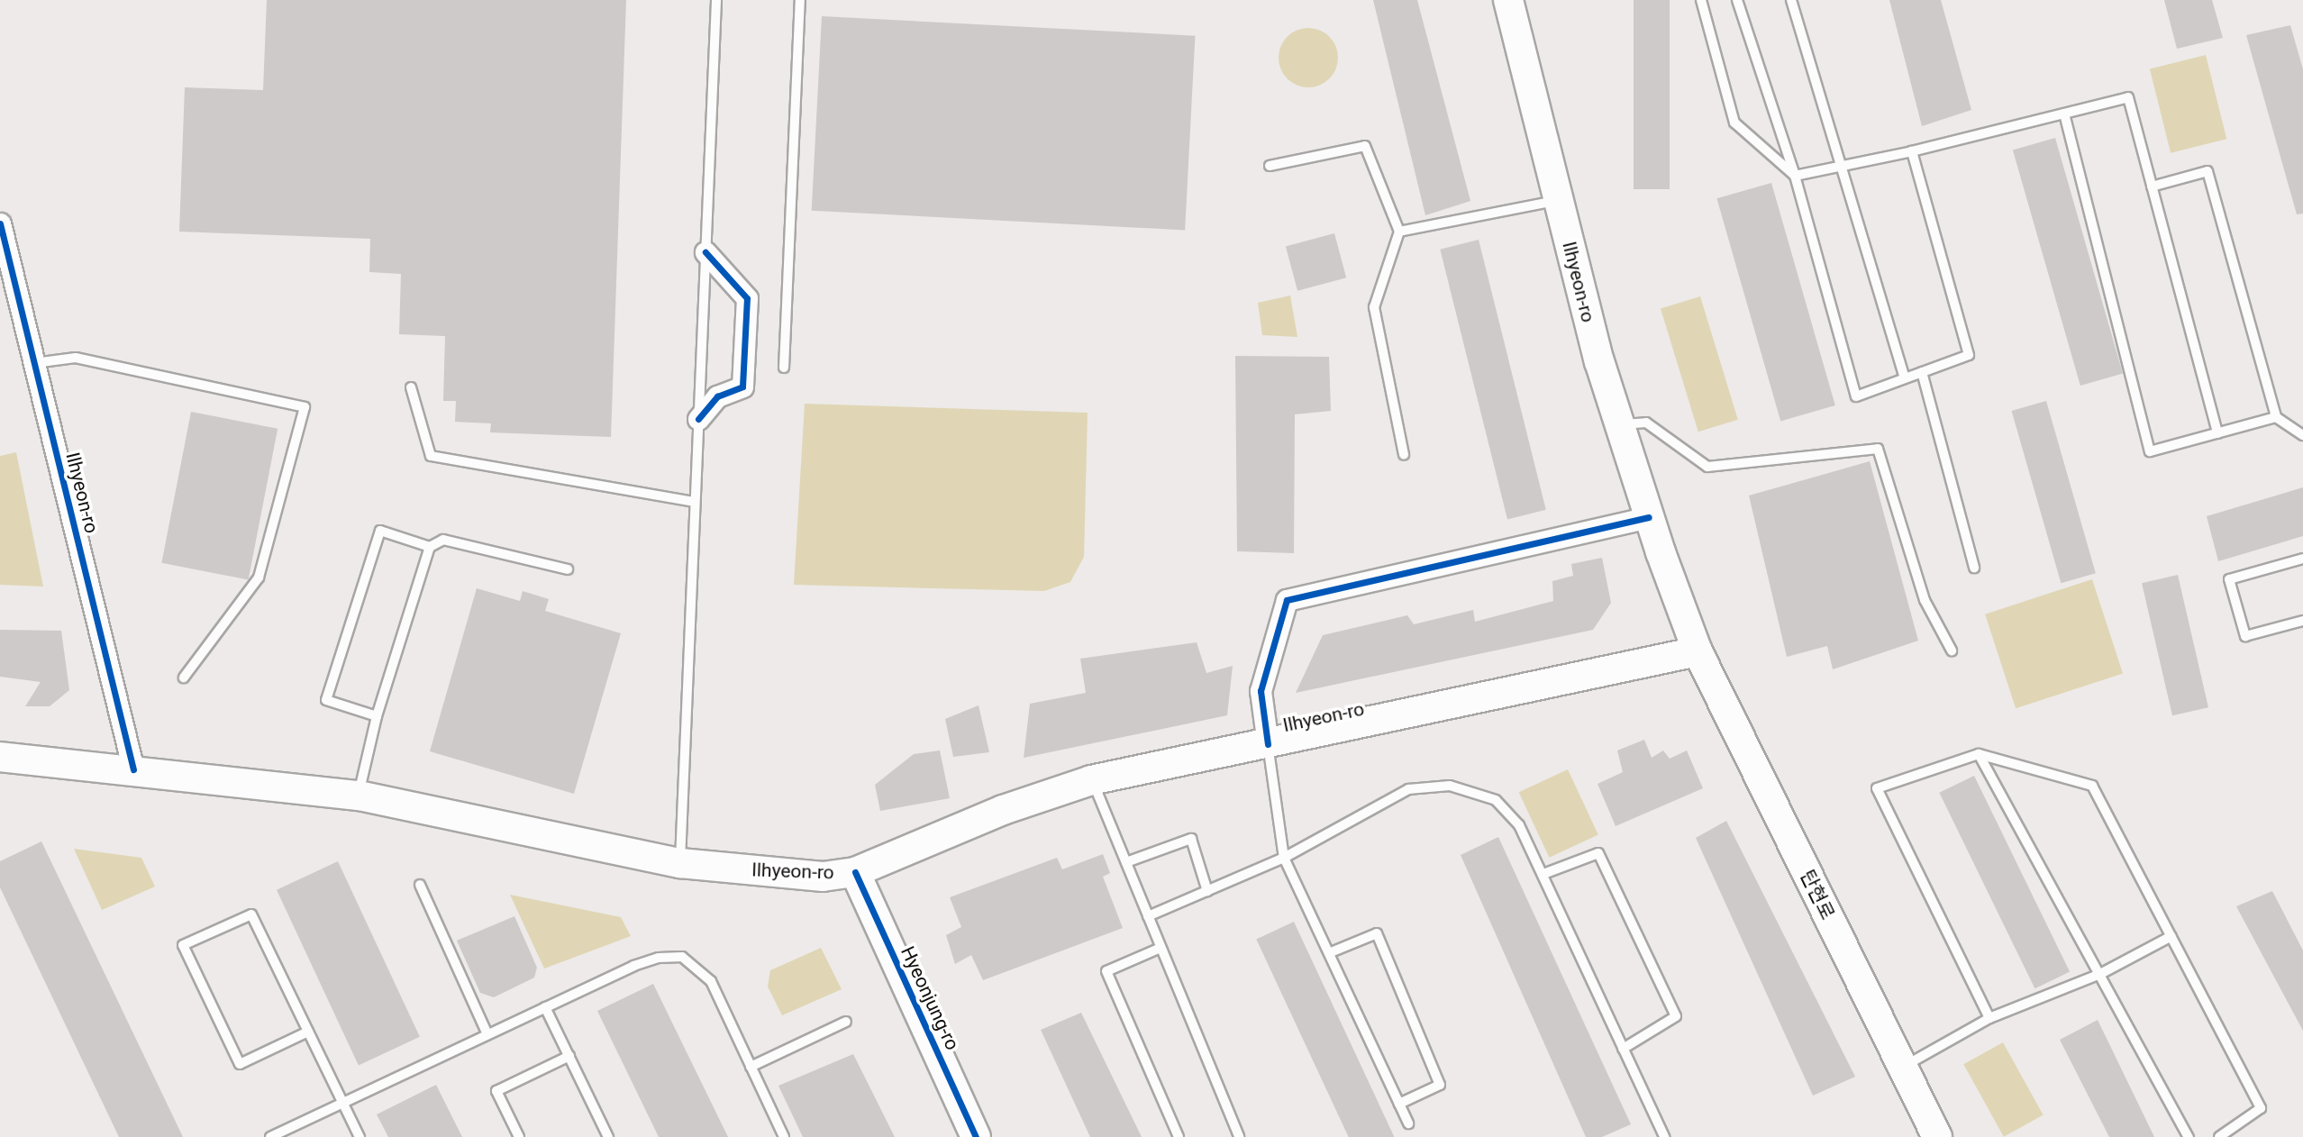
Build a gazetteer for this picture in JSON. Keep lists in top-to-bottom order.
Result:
{
  "streets": {
    "main road": ["Ilhyeon-ro", "탄현로", "Hyeonjung-ro"]
  },
  "crossings": [
    ["Ilhyeon-ro", "탄현로"],
    ["Ilhyeon-ro", "Hyeonjung-ro"]
  ]
}
